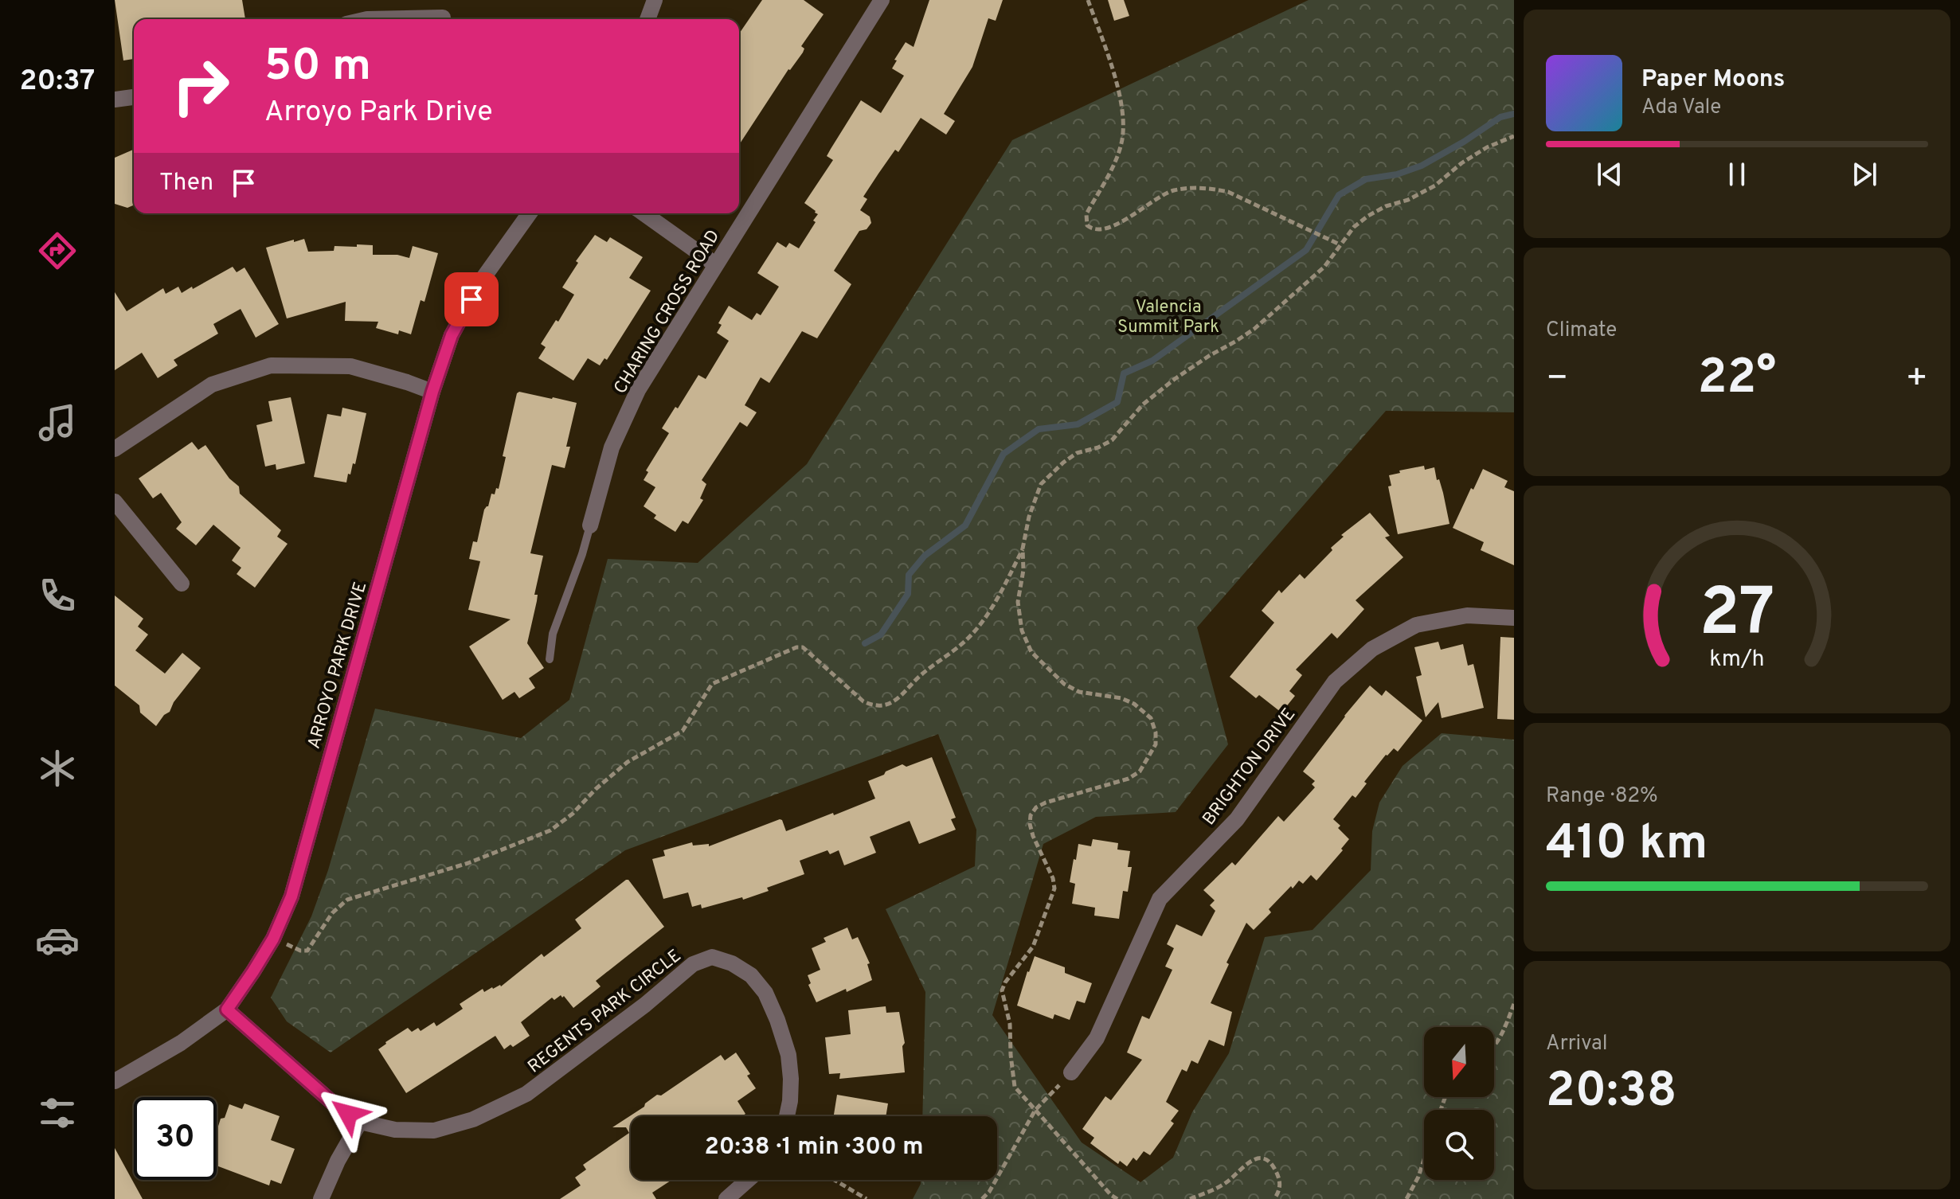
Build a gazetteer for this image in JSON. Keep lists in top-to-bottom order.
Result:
{
  "streets": {
    "street": [
      "CHARING CROSS ROAD",
      "ARROYO PARK DRIVE",
      "BRIGHTON DRIVE",
      "REGENTS PARK CIRCLE"
    ]
  },
  "crossings": [
    ["ARROYO PARK DRIVE", "REGENTS PARK CIRCLE"]
  ],
  "parks": ["Valencia Summit Park"],
  "north": "bottom",
  "page": {
    "tabs": "20:37",
    "turn": ["50 m", "Arroyo Park Drive"],
    "song": ["Paper Moons", "Ada Vale"],
    "then": "Then",
    "tile": [
      "Climate",
      ["Range · 82%", "410 km"],
      ["Arrival", "20:38"]
    ],
    "heat": ["−", "22°", "+"],
    "limit": "30",
    "trip": "20:38 · 1 min · 300 m",
    "gauge": ["27", "km/h"]
  }
}
